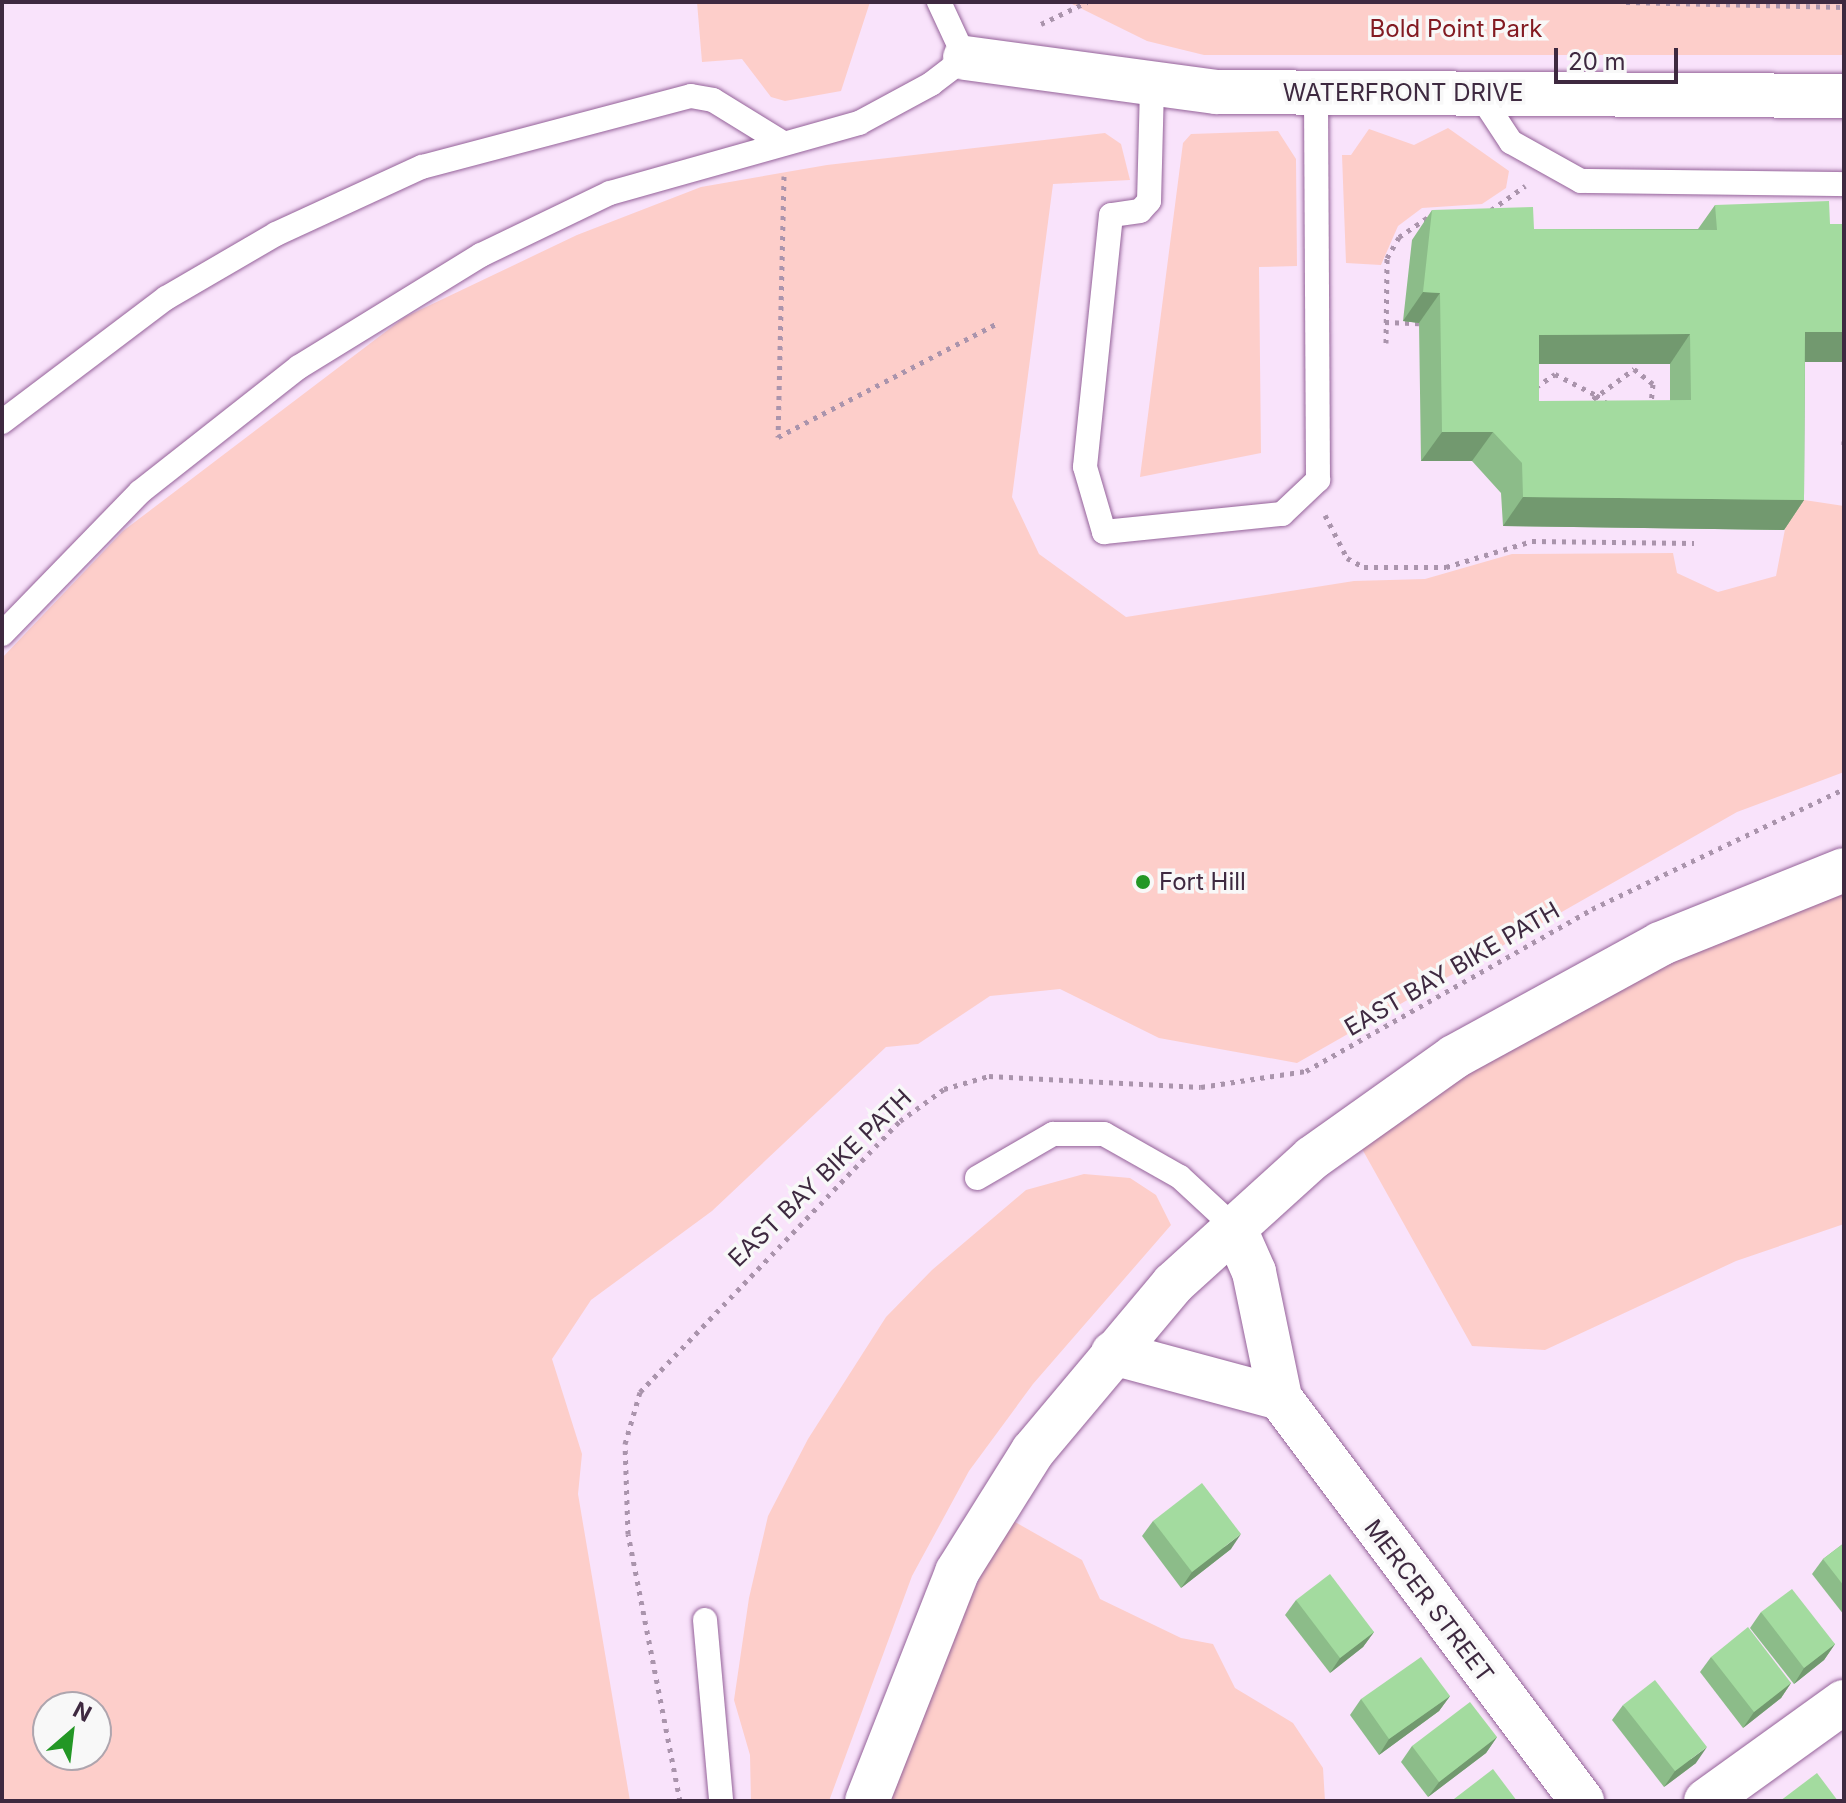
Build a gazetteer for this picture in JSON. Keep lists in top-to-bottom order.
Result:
{
  "streets": {
    "street": ["WATERFRONT DRIVE", "MERCER STREET"],
    "path": ["EAST BAY BIKE PATH"]
  },
  "parks": ["Bold Point Park"],
  "places": ["Fort Hill"],
  "scale_bar": "20 m",
  "north": "top right"
}
